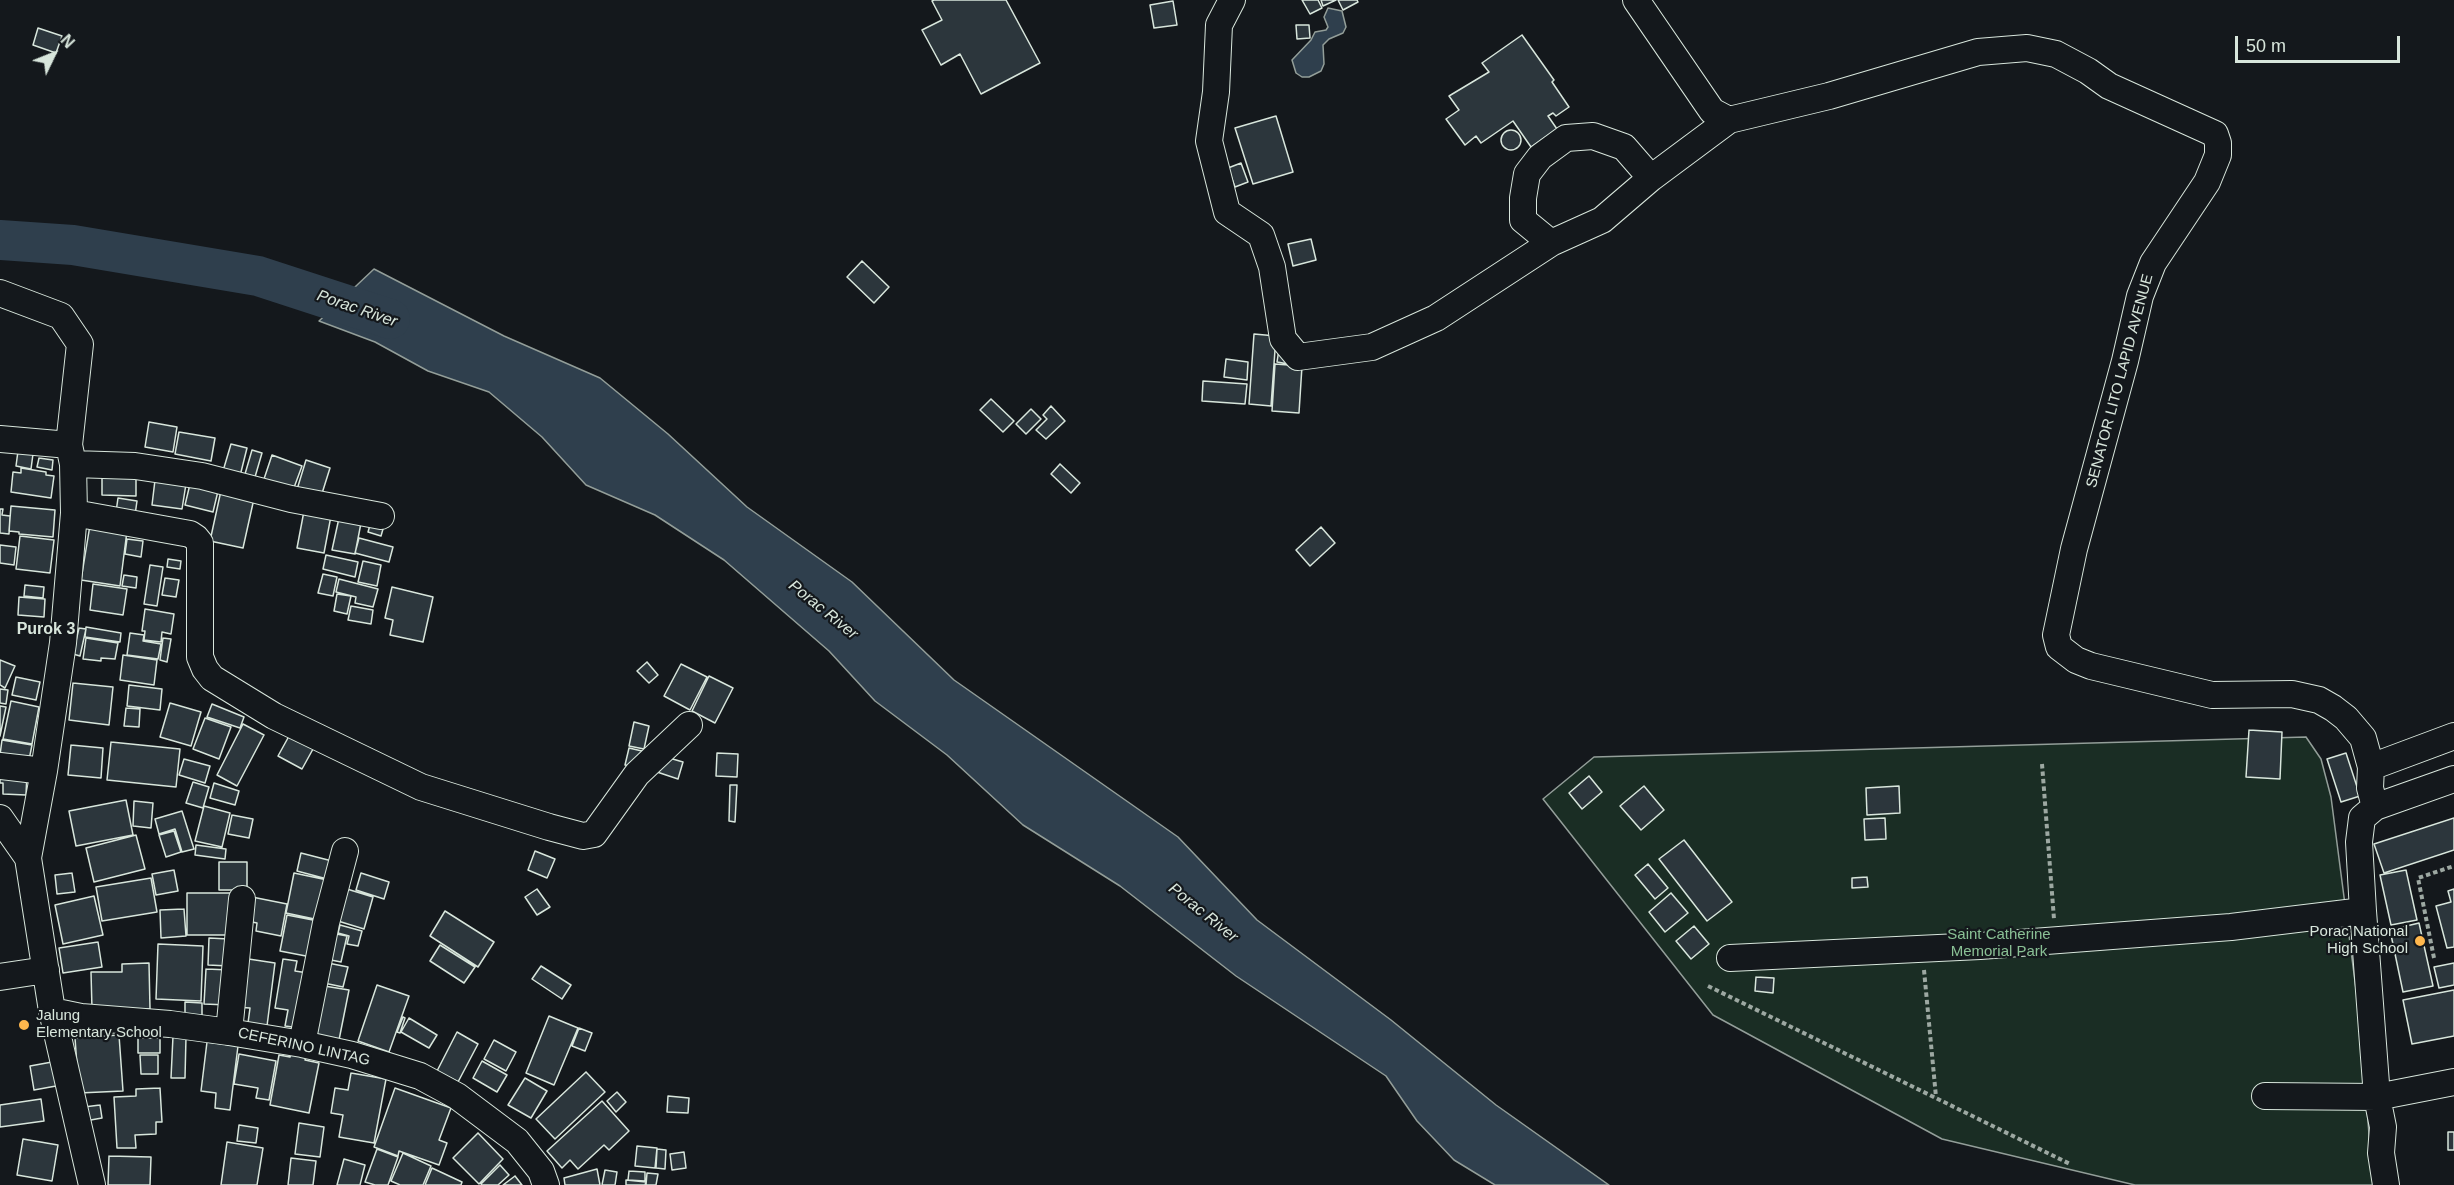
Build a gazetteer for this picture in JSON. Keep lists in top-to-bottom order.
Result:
{
  "streets": {
    "street": ["SENATOR LITO LAPID AVENUE", "CEFERINO LINTAG"]
  },
  "districts": ["Purok 3"],
  "water": ["Porac River"],
  "parks": ["Saint Catherine Memorial Park"],
  "places": ["Porac National High School", "Jalung Elementary School"],
  "scale_bar": "50 m",
  "north": "top right"
}
